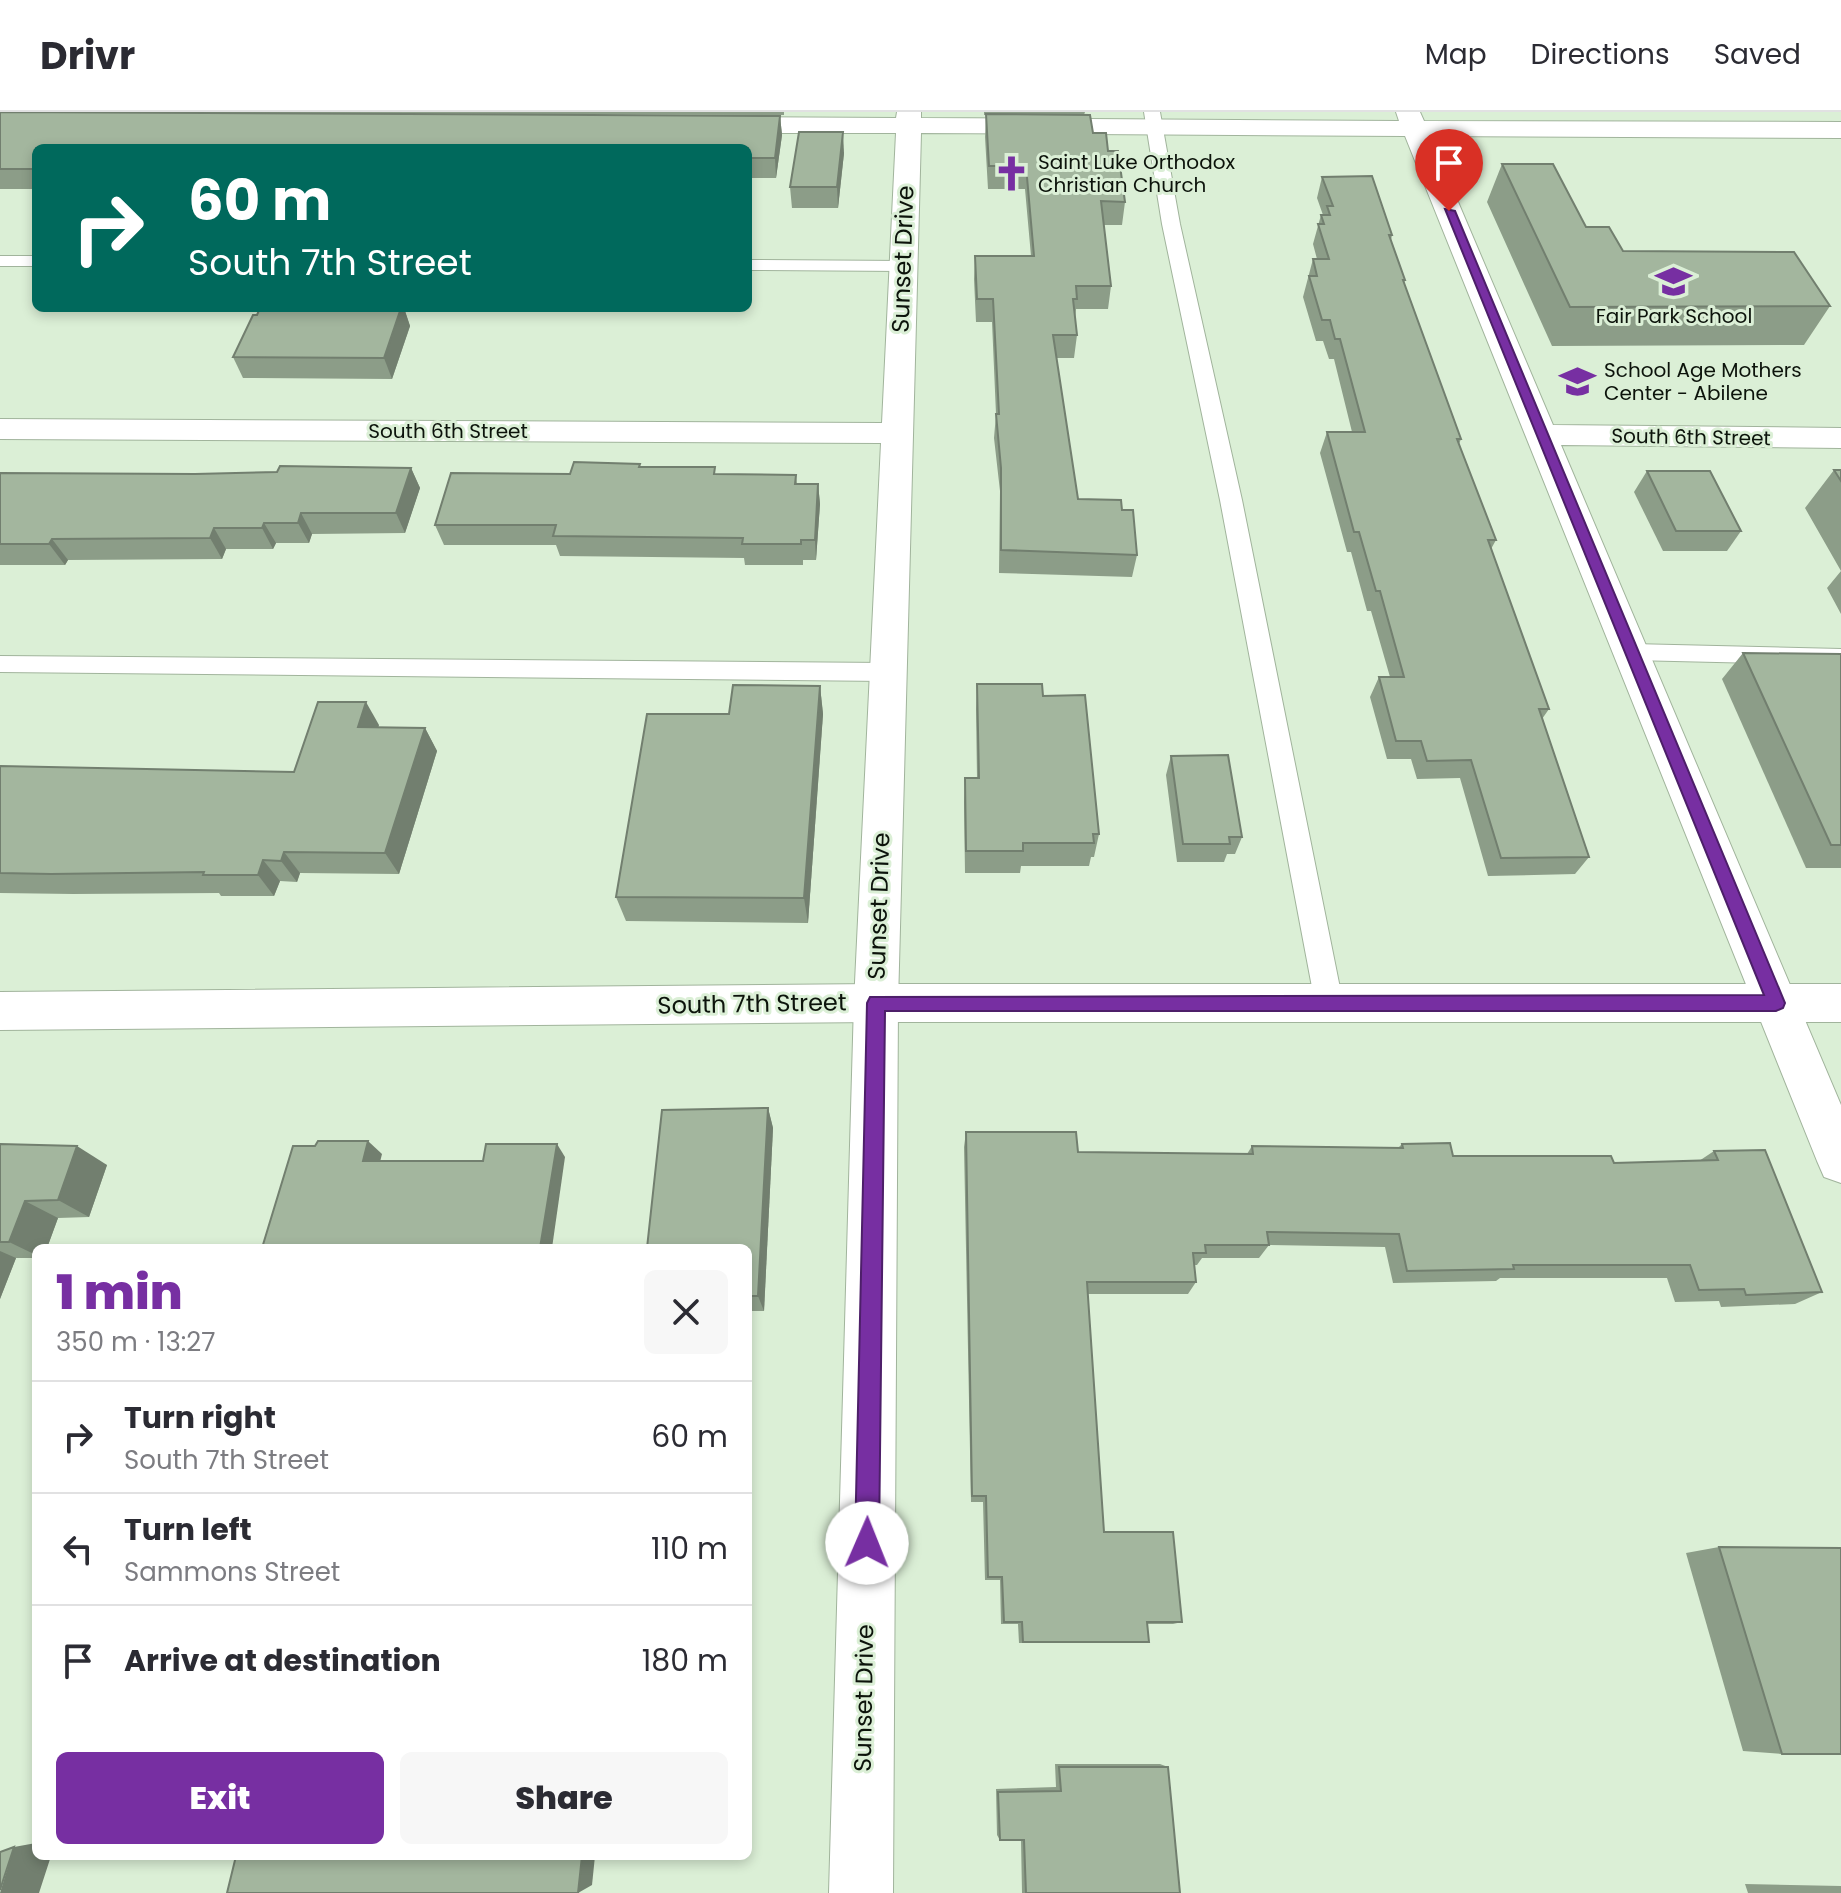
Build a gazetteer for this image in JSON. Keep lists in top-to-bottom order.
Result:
{
  "streets": {
    "street": ["Sunset Drive", "South 6th Street", "South 7th Street"]
  },
  "crossings": [
    ["Sunset Drive", "South 6th Street"],
    ["Sunset Drive", "South 7th Street"]
  ],
  "places": {
    "church": ["Saint Luke Orthodox Christian Church"],
    "school or university": ["Fair Park School", "School Age Mothers Center - Abilene"]
  },
  "page": {
    "header": "Drivr",
    "nav": ["Map", "Directions", "Saved"],
    "turn": ["60 m", "South 7th Street"],
    "heading": ["1 min", "350 m · 13:27"],
    "list": [
      {
        "name": "Turn right",
        "note": "South 7th Street",
        "value": "60 m"
      },
      {
        "name": "Turn left",
        "note": "Sammons Street",
        "value": "110 m"
      },
      {
        "name": "Arrive at destination",
        "value": "180 m"
      }
    ],
    "buttons": ["Exit", "Share"]
  }
}
